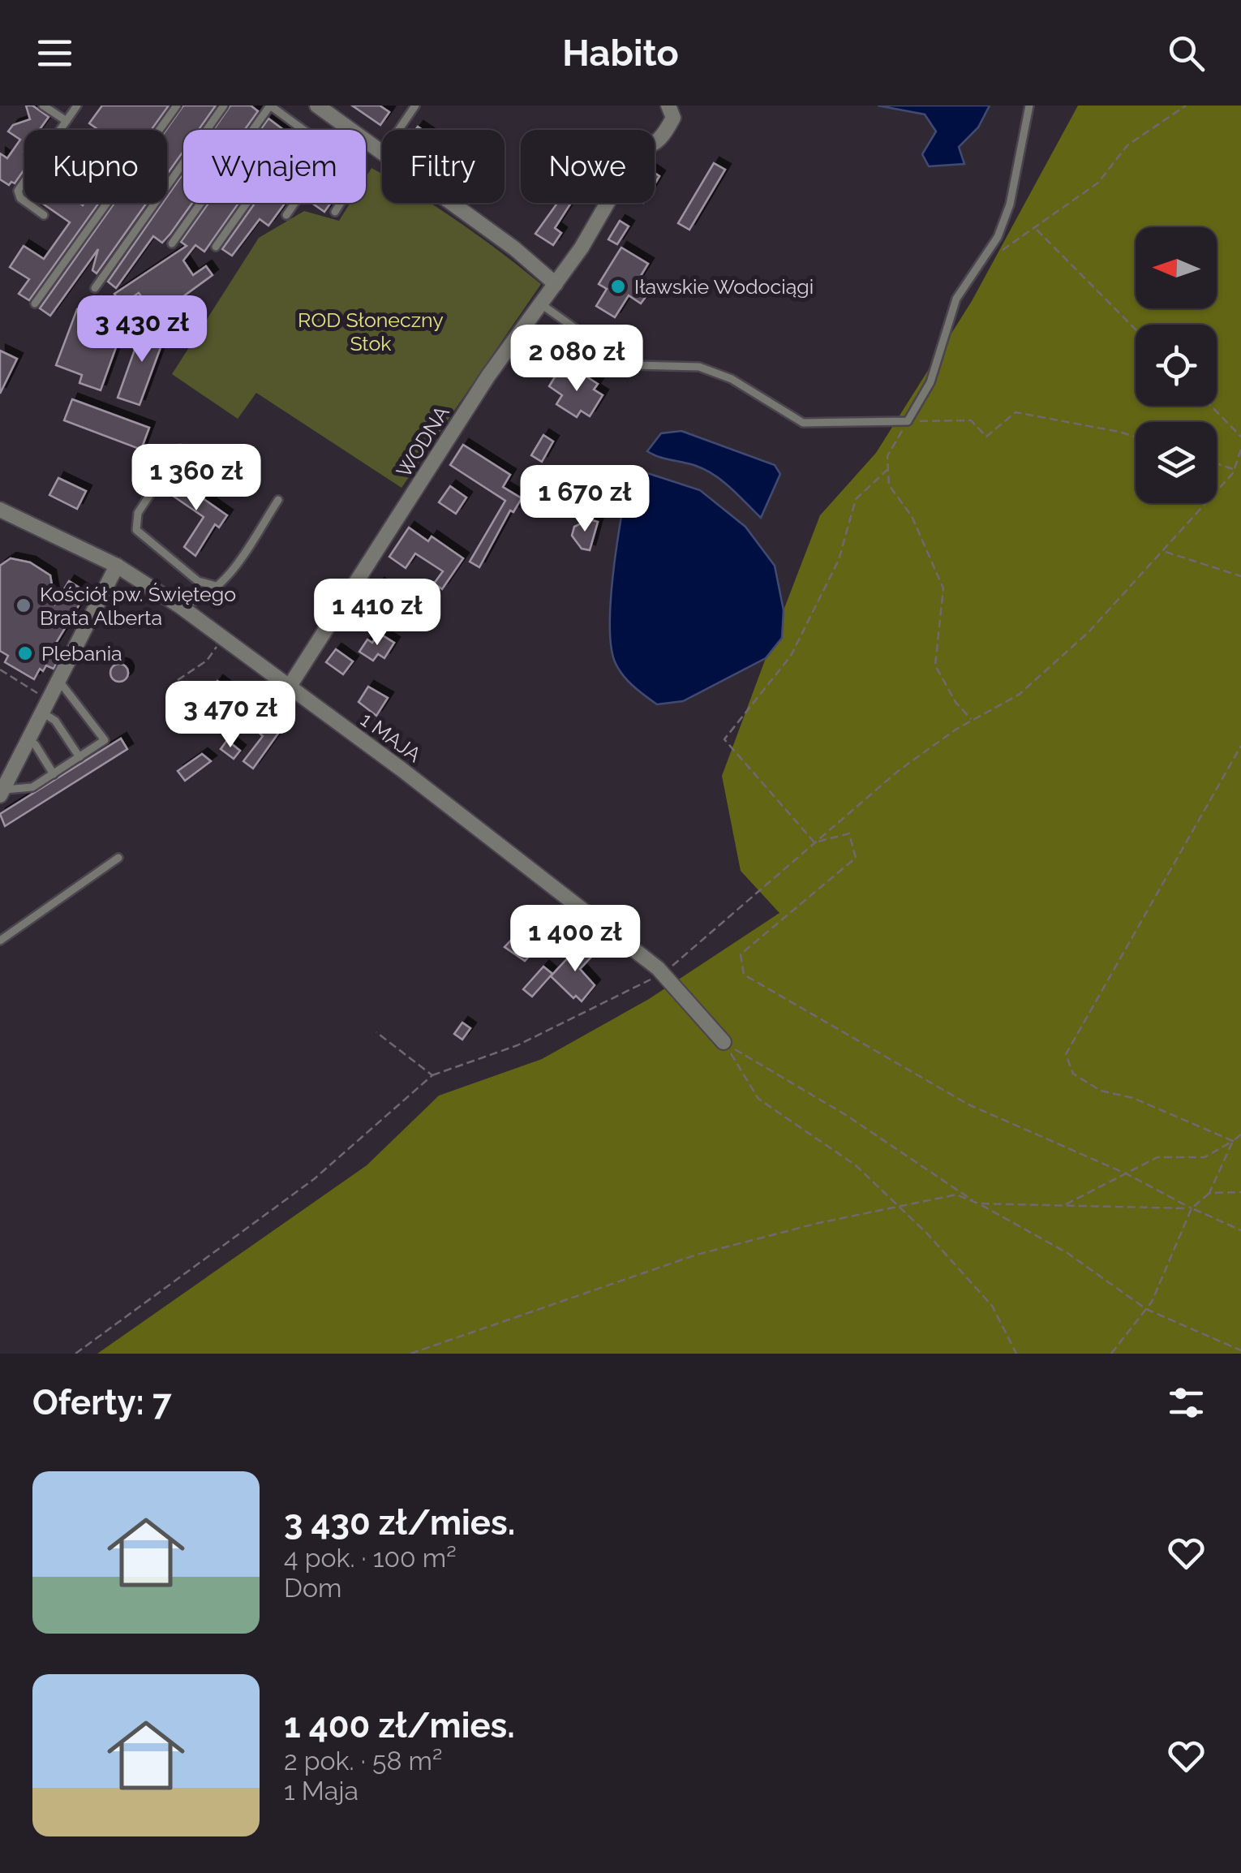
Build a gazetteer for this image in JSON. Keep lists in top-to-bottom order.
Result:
{
  "streets": {
    "street": ["WODNA", "1 MAJA"]
  },
  "crossings": [
    ["WODNA", "1 MAJA"]
  ],
  "parks": ["ROD Słoneczny Stok"],
  "places": ["Iławskie Wodociągi", "Kościół pw. Świętego Brata Alberta", "Plebania"],
  "north": "left",
  "page": {
    "header": "Habito",
    "chip": [
      "Kupno",
      "Wynajem",
      "Filtry",
      "Nowe"
    ],
    "price": [
      "3 430 zł",
      "2 080 zł",
      "1 360 zł",
      "1 670 zł",
      "1 410 zł",
      "3 470 zł",
      "1 400 zł"
    ],
    "heading": "Oferty: 7",
    "list": [
      {
        "name": "3 430 zł/mies.",
        "note": "4 pok. · 100 m² · Dom"
      },
      {
        "name": "1 400 zł/mies.",
        "note": "2 pok. · 58 m² · 1 Maja"
      }
    ]
  }
}
